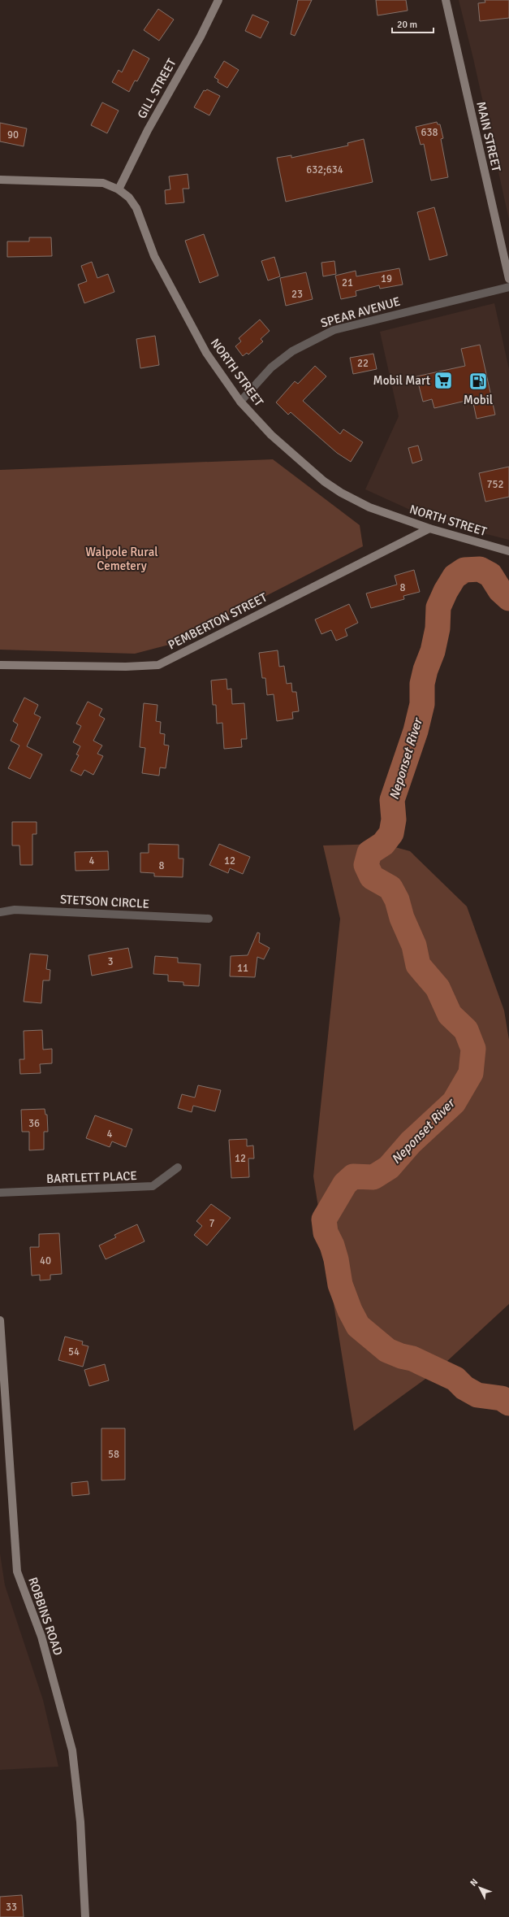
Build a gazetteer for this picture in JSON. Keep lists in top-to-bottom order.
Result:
{
  "streets": {
    "street": [
      "GILL STREET",
      "MAIN STREET",
      "SPEAR AVENUE",
      "NORTH STREET",
      "PEMBERTON STREET",
      "STETSON CIRCLE",
      "BARTLETT PLACE",
      "ROBBINS ROAD"
    ]
  },
  "crossings": [
    ["GILL STREET", "NORTH STREET"],
    ["SPEAR AVENUE", "NORTH STREET"],
    ["NORTH STREET", "PEMBERTON STREET"]
  ],
  "water": ["Neponset River"],
  "parks": ["Walpole Rural Cemetery"],
  "places": {
    "supermarket": ["Mobil Mart"],
    "fuel station": ["Mobil"]
  },
  "house_numbers": [
    "638",
    "90",
    "632;634",
    "19",
    "21",
    "23",
    "22",
    "752",
    "8",
    "4",
    "12",
    "8",
    "3",
    "11",
    "36",
    "4",
    "12",
    "7",
    "40",
    "54",
    "58",
    "33"
  ],
  "scale_bar": "20 m",
  "north": "top left"
}
